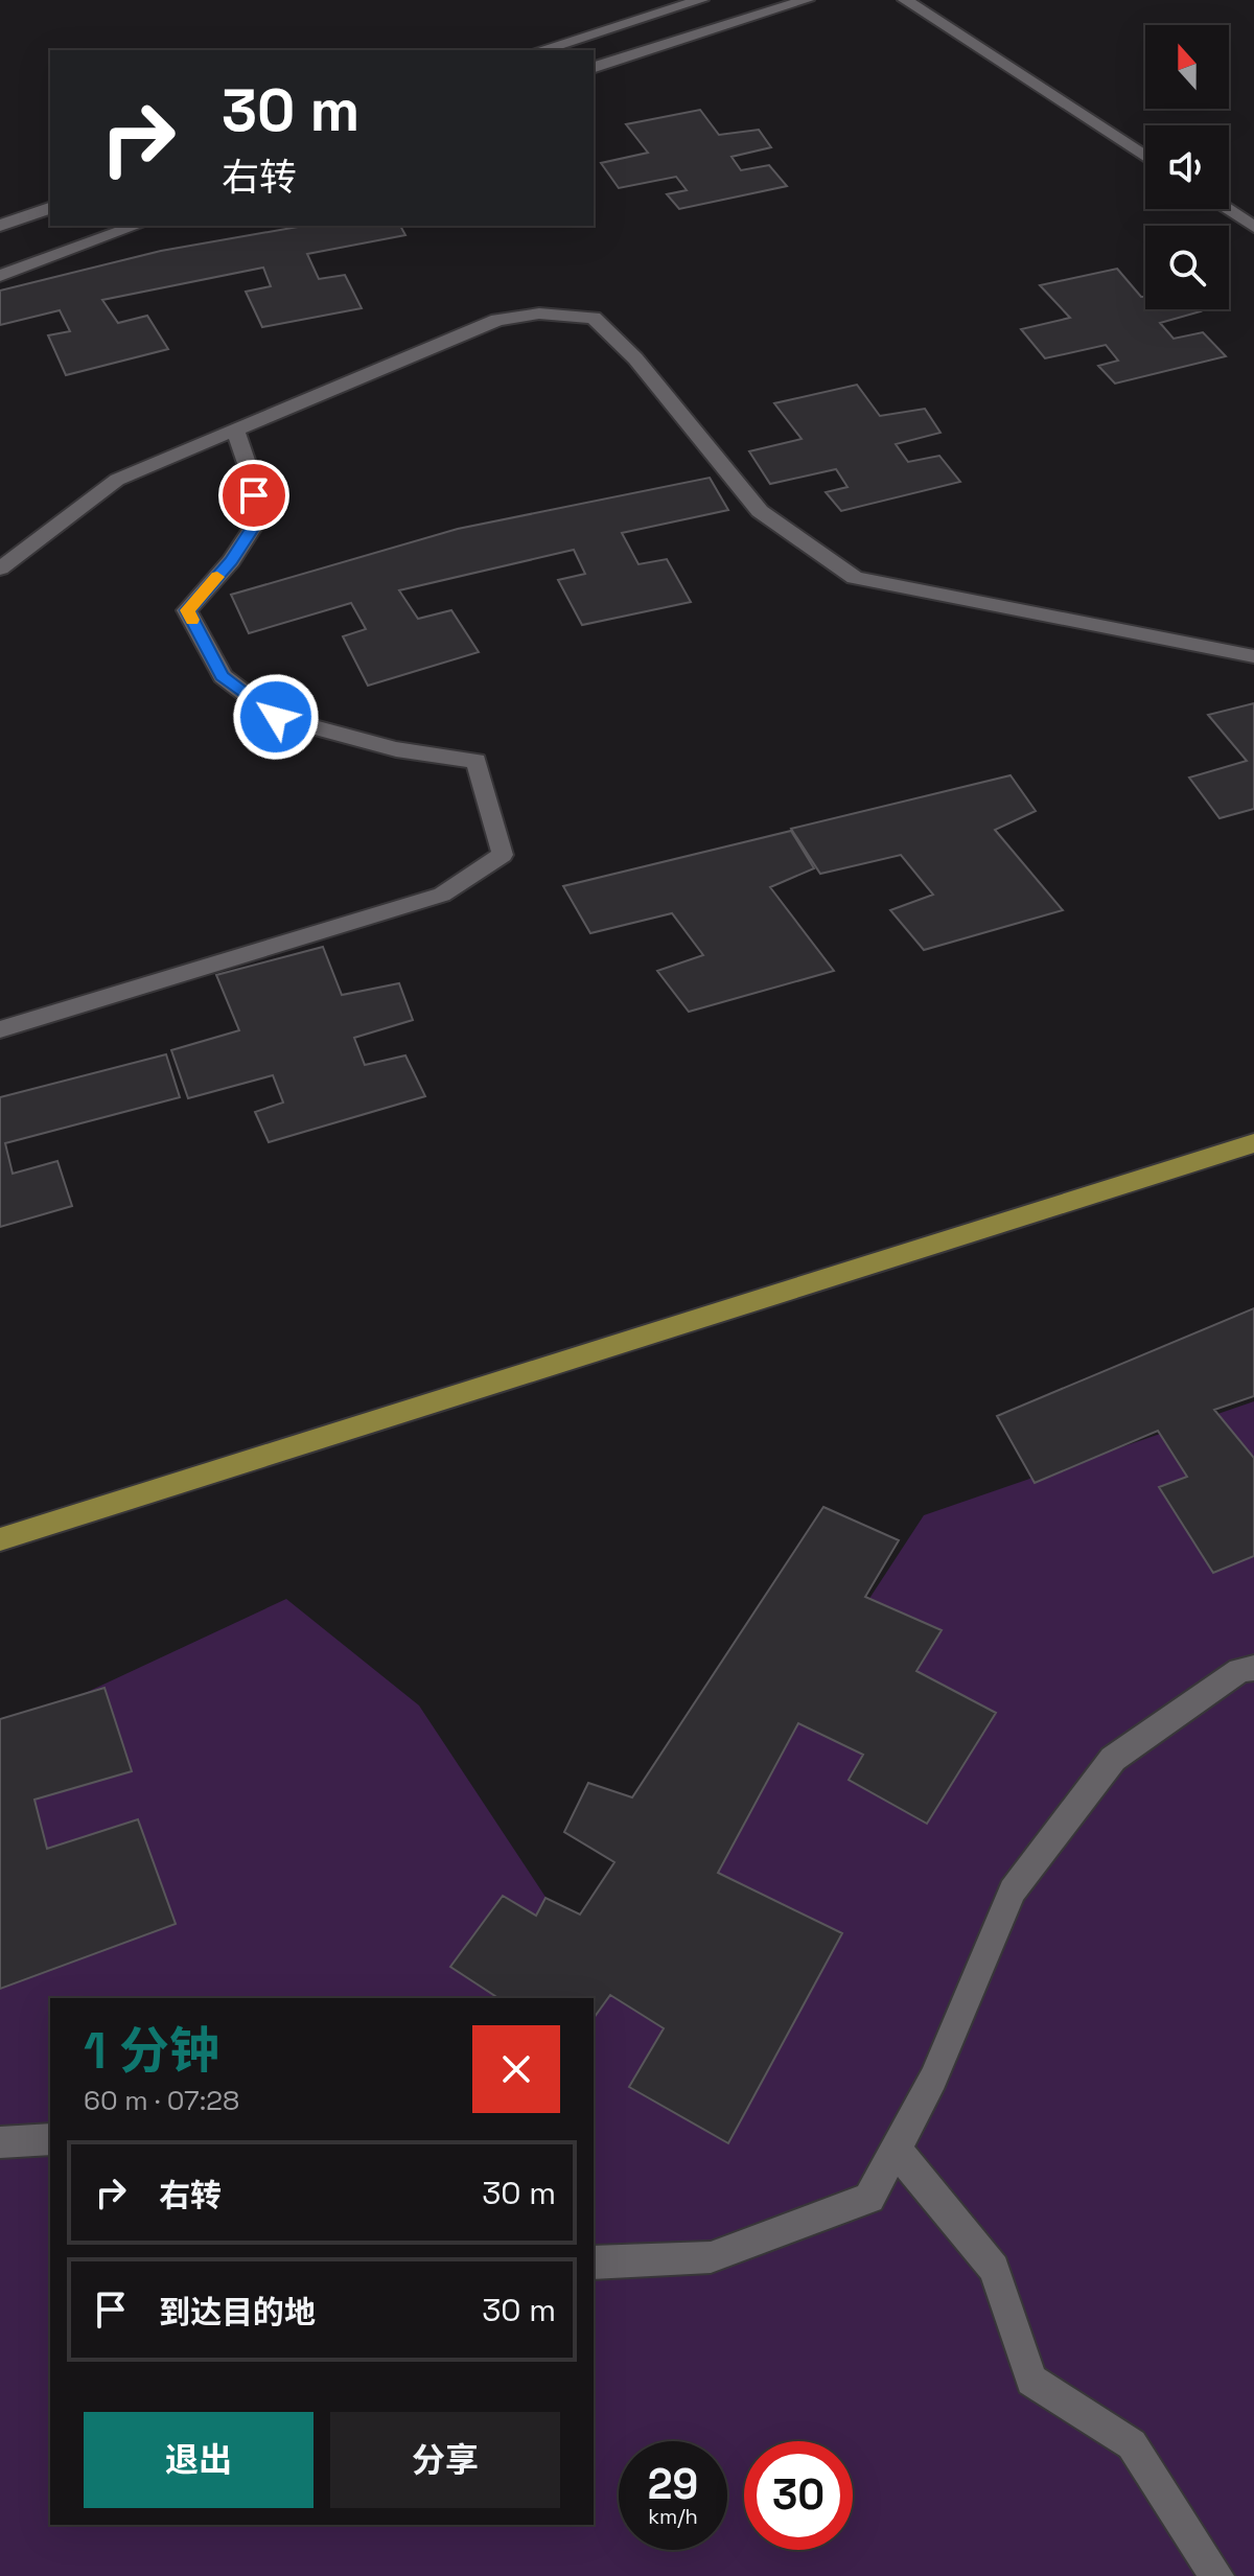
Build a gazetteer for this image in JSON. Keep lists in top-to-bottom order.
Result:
{
  "north": "top",
  "page": {
    "turn": ["30 m", "右转"],
    "heading": ["1 分钟", "60 m · 07:28"],
    "list": [
      {
        "name": "右转",
        "value": "30 m"
      },
      {
        "name": "到达目的地",
        "value": "30 m"
      }
    ],
    "buttons": ["退出", "分享"],
    "speed": "29 km/h",
    "limit": "30"
  }
}
